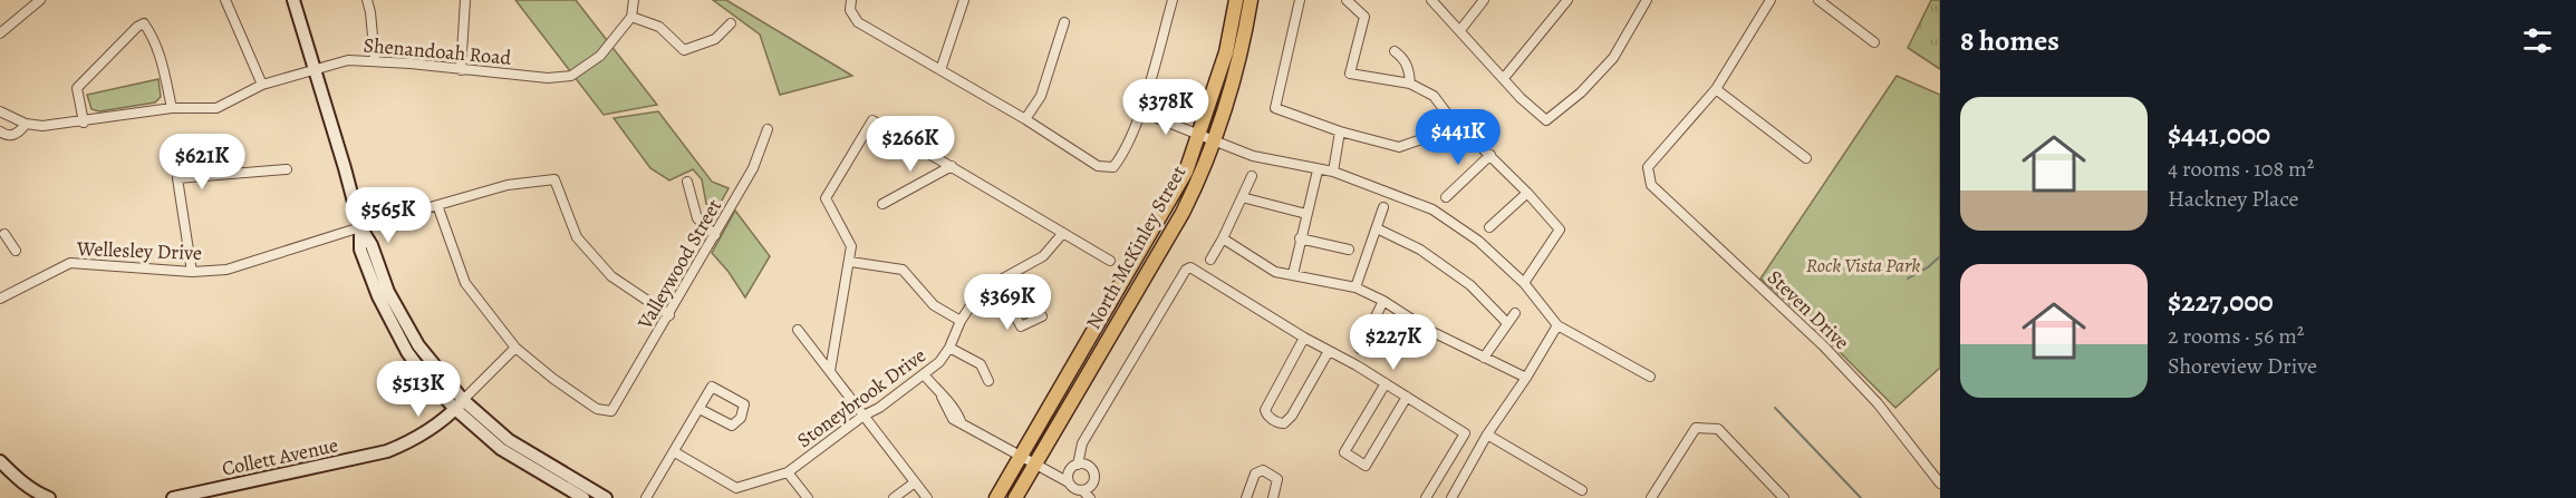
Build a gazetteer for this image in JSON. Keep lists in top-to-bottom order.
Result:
{
  "streets": {
    "main road": ["North McKinley Street", "Collett Avenue"],
    "street": [
      "Shenandoah Road",
      "Wellesley Drive",
      "Valleywood Street",
      "Steven Drive",
      "Stoneybrook Drive"
    ]
  },
  "crossings": [
    ["Wellesley Drive", "Valleywood Street"],
    ["Valleywood Street", "Collett Avenue"]
  ],
  "parks": ["Rock Vista Park"],
  "page": {
    "heading": "8 homes",
    "price": [
      "$378K",
      "$441K",
      "$266K",
      "$621K",
      "$565K",
      "$369K",
      "$227K",
      "$513K"
    ],
    "list": [
      {
        "name": "$441,000",
        "note": "4 rooms · 108 m² · Hackney Place"
      },
      {
        "name": "$227,000",
        "note": "2 rooms · 56 m² · Shoreview Drive"
      }
    ]
  }
}
